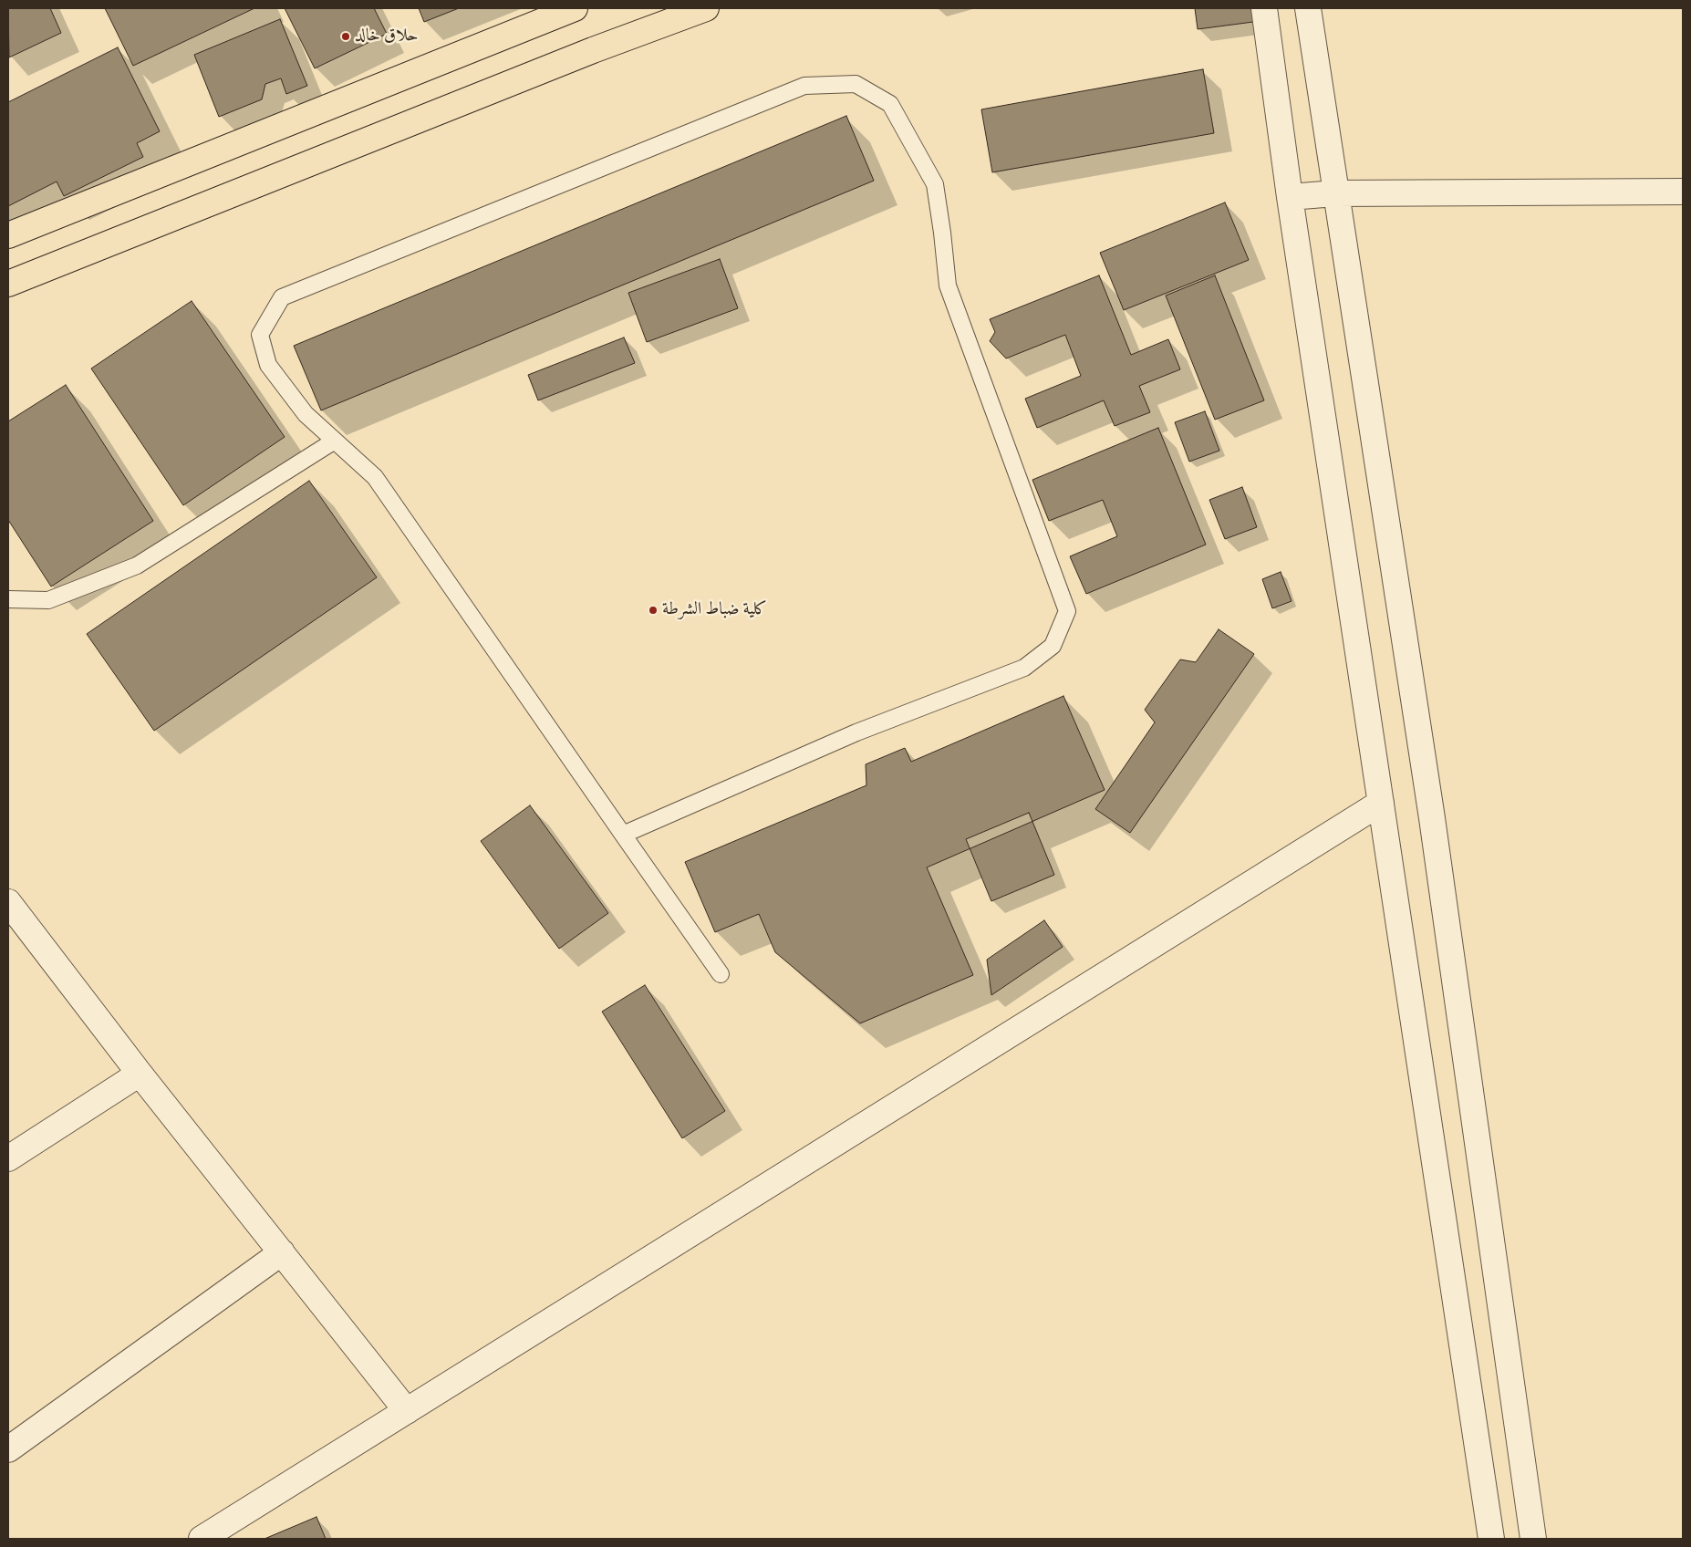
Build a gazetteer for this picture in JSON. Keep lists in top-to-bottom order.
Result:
{
  "places": ["حلاق خالد", "كلية ضباط الشرطة"]
}
